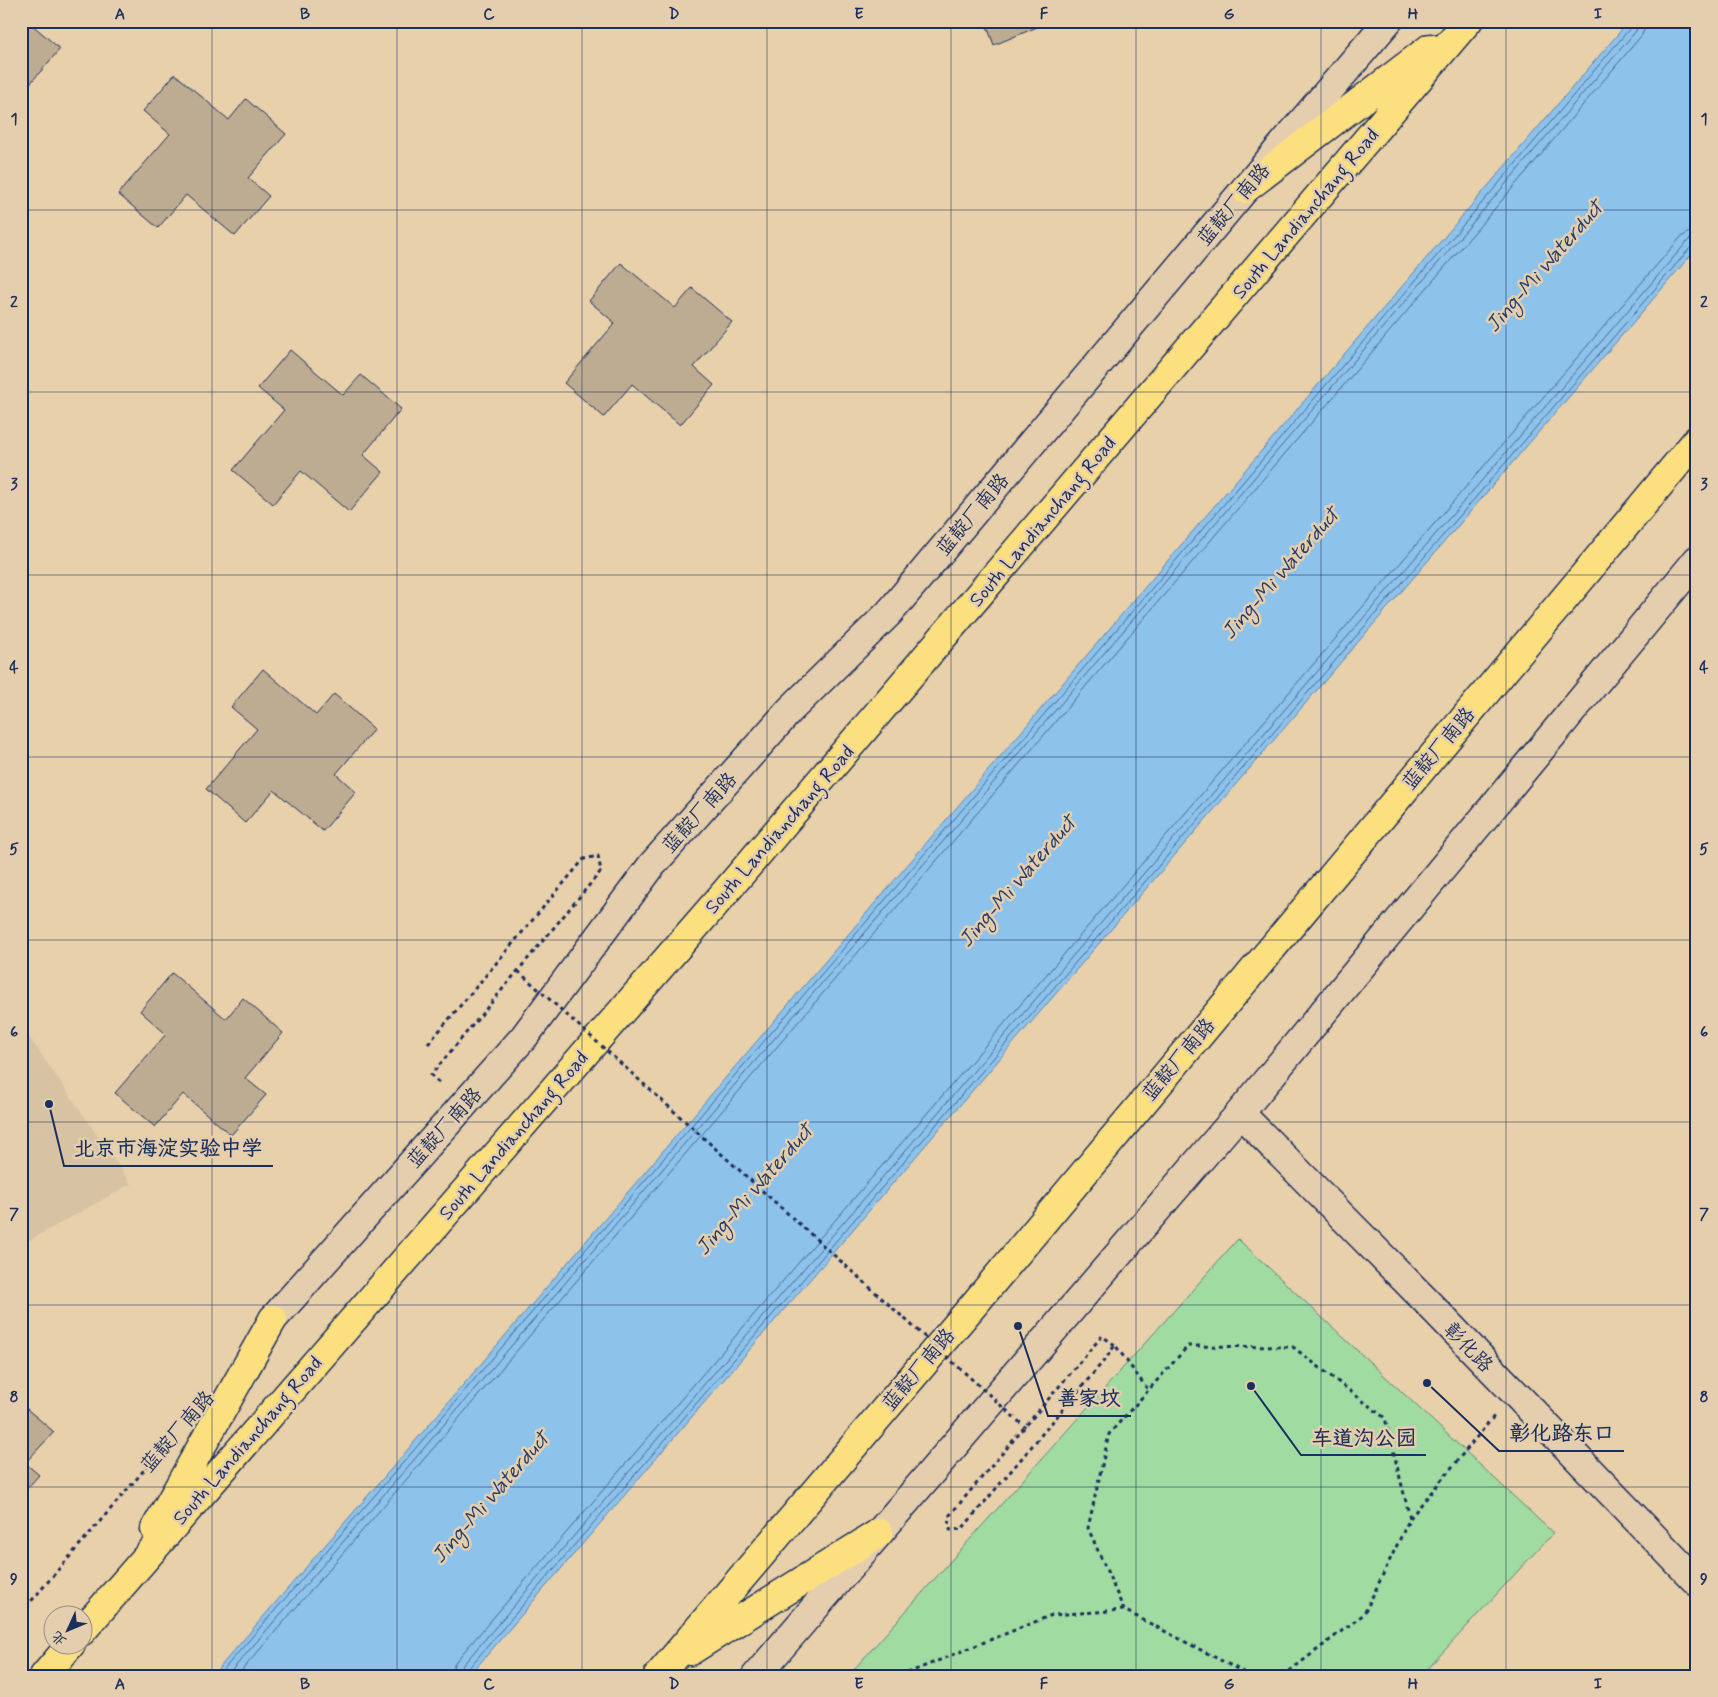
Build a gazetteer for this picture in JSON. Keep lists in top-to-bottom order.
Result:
{
  "streets": {
    "highway": ["蓝靛厂南路", "South Landianchang Road"],
    "street": ["彰化路"]
  },
  "water": ["Jing-Mi Waterduct"],
  "places": [
    "北京市海淀实验中学",
    "善家坟",
    "彰化路东口",
    "车道沟公园"
  ],
  "north": "bottom left",
  "grid": {
    "columns": [
      "A",
      "B",
      "C",
      "D",
      "E",
      "F",
      "G",
      "H",
      "I"
    ],
    "rows": [
      "1",
      "2",
      "3",
      "4",
      "5",
      "6",
      "7",
      "8",
      "9"
    ]
  }
}
